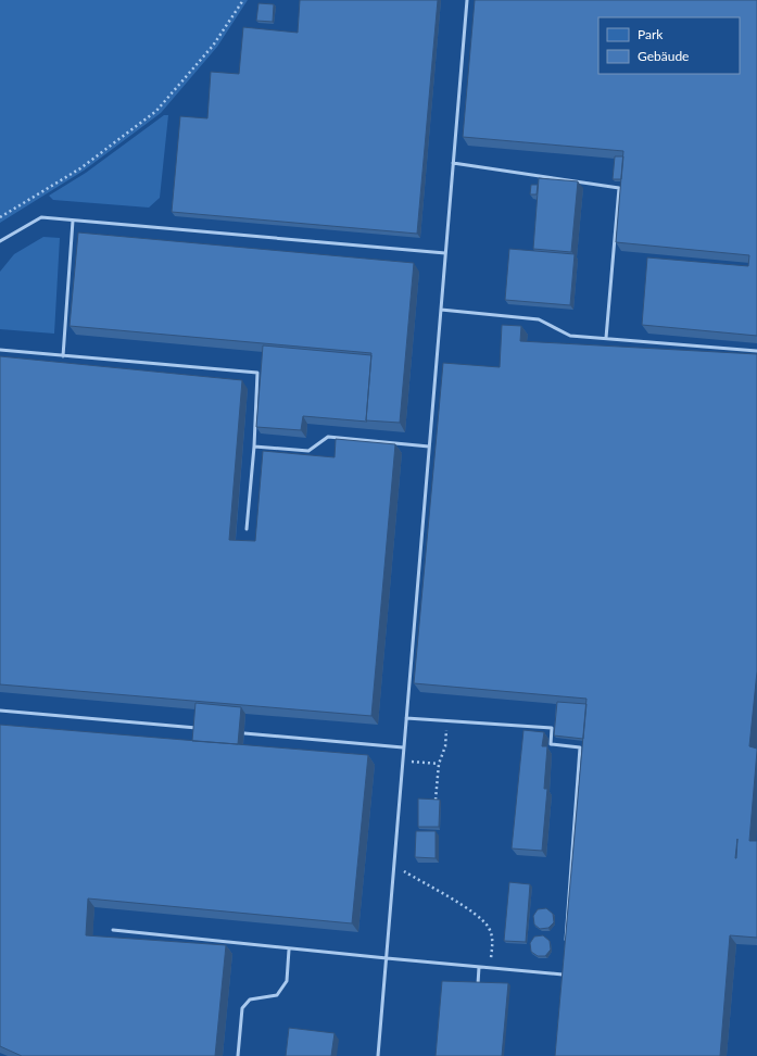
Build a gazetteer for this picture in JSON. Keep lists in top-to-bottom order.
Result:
{
  "legend": ["Park", "Gebäude"]
}
